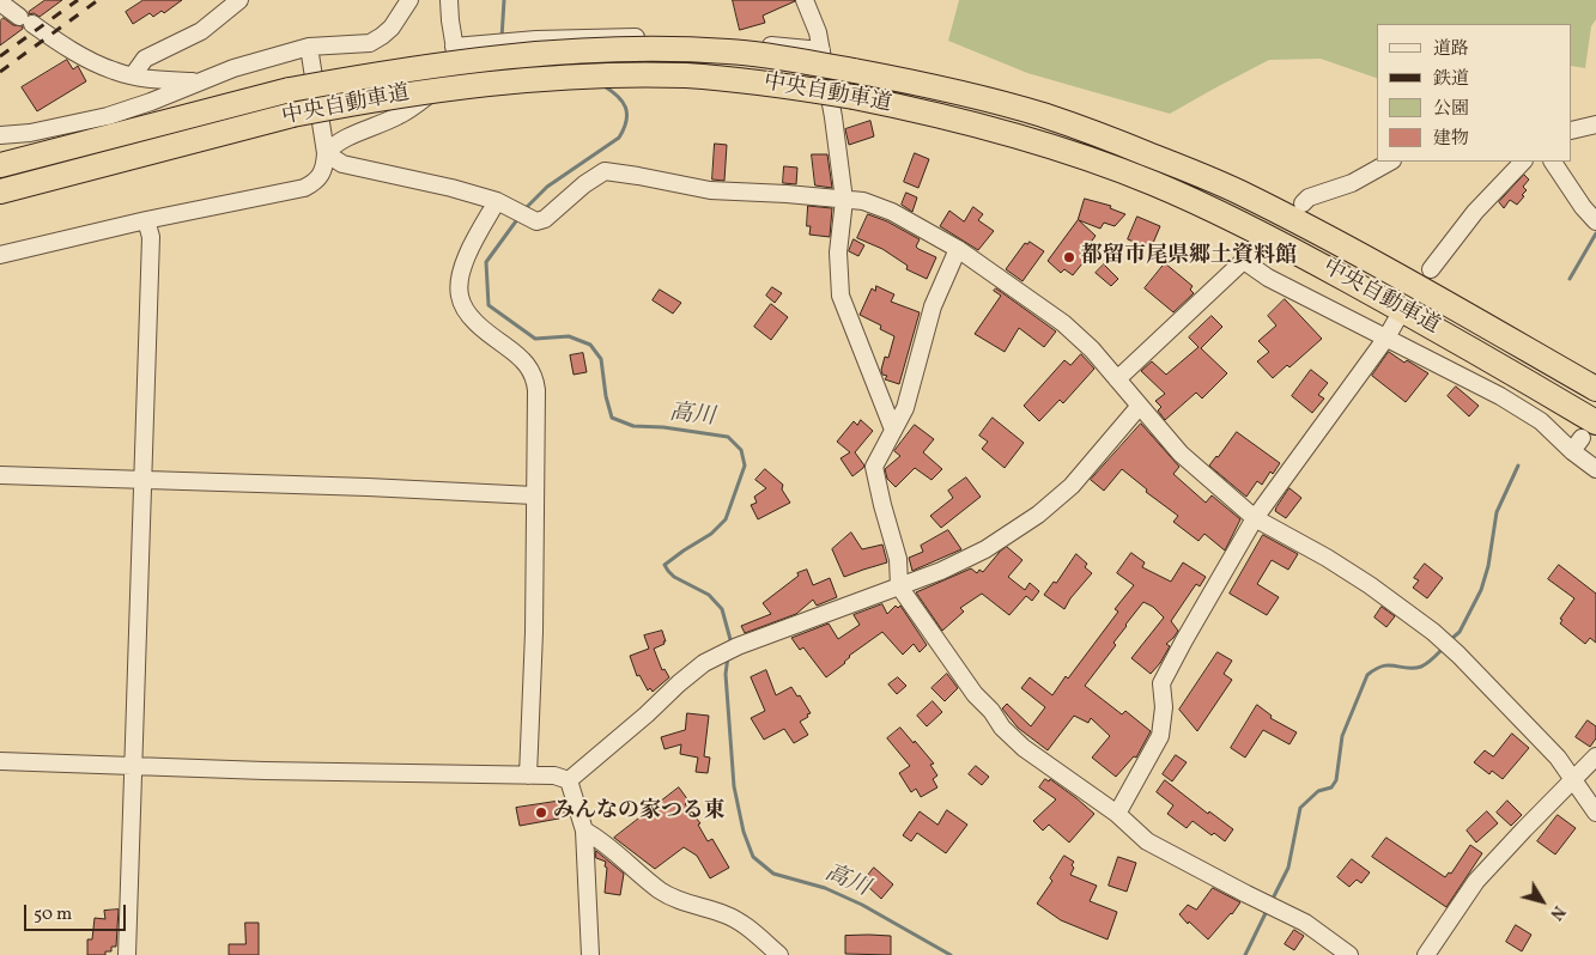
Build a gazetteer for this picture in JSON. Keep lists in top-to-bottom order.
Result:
{
  "streets": {
    "highway": ["中央自動車道"]
  },
  "water": ["高川"],
  "places": ["都留市尾県郷土資料館", "みんなの家つる東"],
  "legend": [
    "道路",
    "鉄道",
    "公園",
    "建物"
  ],
  "scale_bar": "50 m",
  "north": "bottom right"
}
